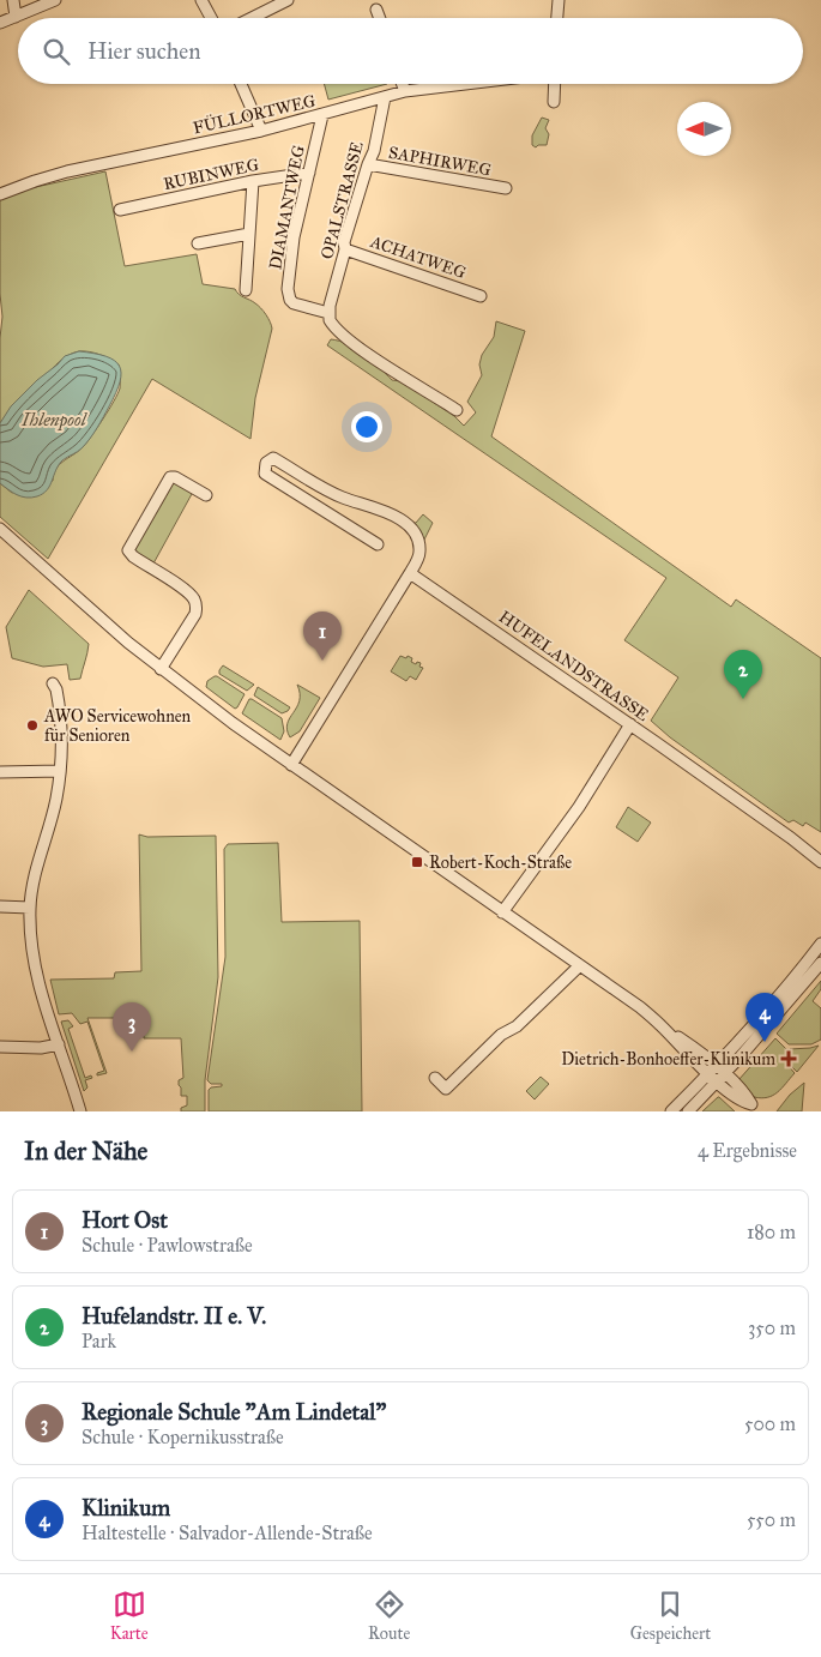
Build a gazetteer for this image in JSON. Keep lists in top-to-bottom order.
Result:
{
  "streets": {
    "street": [
      "FÜLLORTWEG",
      "SAPHIRWEG",
      "RUBINWEG",
      "OPALSTRASSE",
      "DIAMANTWEG",
      "ACHATWEG",
      "HUFELANDSTRASSE"
    ]
  },
  "crossings": [
    ["FÜLLORTWEG", "OPALSTRASSE"],
    ["FÜLLORTWEG", "DIAMANTWEG"],
    ["SAPHIRWEG", "OPALSTRASSE"],
    ["RUBINWEG", "DIAMANTWEG"],
    ["OPALSTRASSE", "DIAMANTWEG"],
    ["OPALSTRASSE", "ACHATWEG"]
  ],
  "water": ["Ihlenpool"],
  "places": {
    "other": ["AWO Servicewohnen für Senioren"],
    "transit": ["Robert-Koch-Straße"],
    "health": ["Dietrich-Bonhoeffer-Klinikum"]
  },
  "north": "left",
  "page": {
    "search": "Hier suchen",
    "pins": [
      "1",
      "2",
      "4",
      "3"
    ],
    "heading": ["In der Nähe", "4 Ergebnisse"],
    "list": [
      {
        "mark": "1",
        "name": "Hort Ost",
        "note": "Schule · Pawlowstraße",
        "value": "180 m"
      },
      {
        "mark": "2",
        "name": "Hufelandstr. II e. V.",
        "note": "Park",
        "value": "350 m"
      },
      {
        "mark": "3",
        "name": "Regionale Schule \"Am Lindetal\"",
        "note": "Schule · Kopernikusstraße",
        "value": "500 m"
      },
      {
        "mark": "4",
        "name": "Klinikum",
        "note": "Haltestelle · Salvador-Allende-Straße",
        "value": "550 m"
      }
    ],
    "nav": ["Karte", "Route", "Gespeichert"]
  }
}
